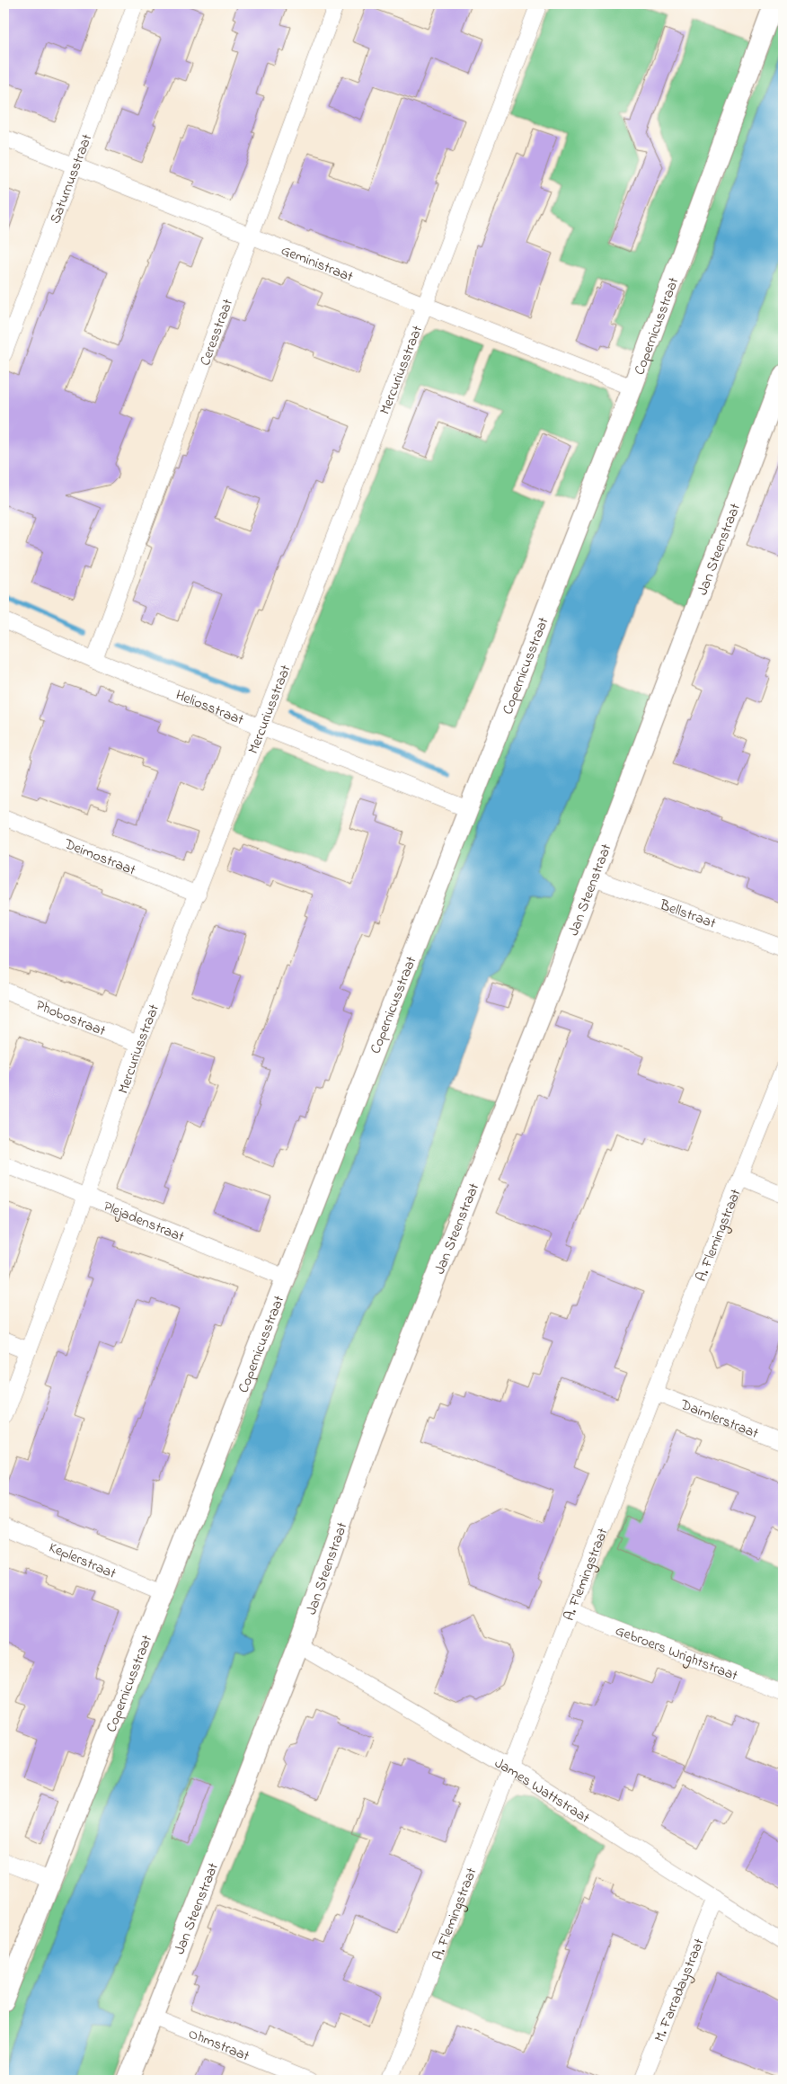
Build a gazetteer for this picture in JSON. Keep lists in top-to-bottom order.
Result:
{
  "streets": {
    "street": [
      "Saturnusstraat",
      "Geministraat",
      "Copernicusstraat",
      "Ceresstraat",
      "Mercuriusstraat",
      "Jan Steenstraat",
      "Heliosstraat",
      "Deimostraat",
      "Bellstraat",
      "Phobostraat",
      "Plejadenstraat",
      "A. Flemingstraat",
      "Daimlerstraat",
      "Keplerstraat",
      "Gebroers Wrightstraat",
      "James Wattstraat",
      "M. Farradaystraat",
      "Ohmstraat"
    ]
  },
  "crossings": [
    ["Saturnusstraat", "Geministraat"],
    ["Geministraat", "Copernicusstraat"],
    ["Geministraat", "Ceresstraat"],
    ["Geministraat", "Mercuriusstraat"],
    ["Copernicusstraat", "Heliosstraat"],
    ["Copernicusstraat", "Plejadenstraat"],
    ["Copernicusstraat", "Keplerstraat"],
    ["Ceresstraat", "Heliosstraat"],
    ["Mercuriusstraat", "Heliosstraat"],
    ["Mercuriusstraat", "Deimostraat"],
    ["Mercuriusstraat", "Phobostraat"],
    ["Mercuriusstraat", "Plejadenstraat"],
    ["Jan Steenstraat", "Bellstraat"],
    ["Jan Steenstraat", "James Wattstraat"],
    ["Jan Steenstraat", "Ohmstraat"],
    ["A. Flemingstraat", "Daimlerstraat"],
    ["A. Flemingstraat", "Gebroers Wrightstraat"],
    ["A. Flemingstraat", "James Wattstraat"],
    ["James Wattstraat", "M. Farradaystraat"]
  ]
}
